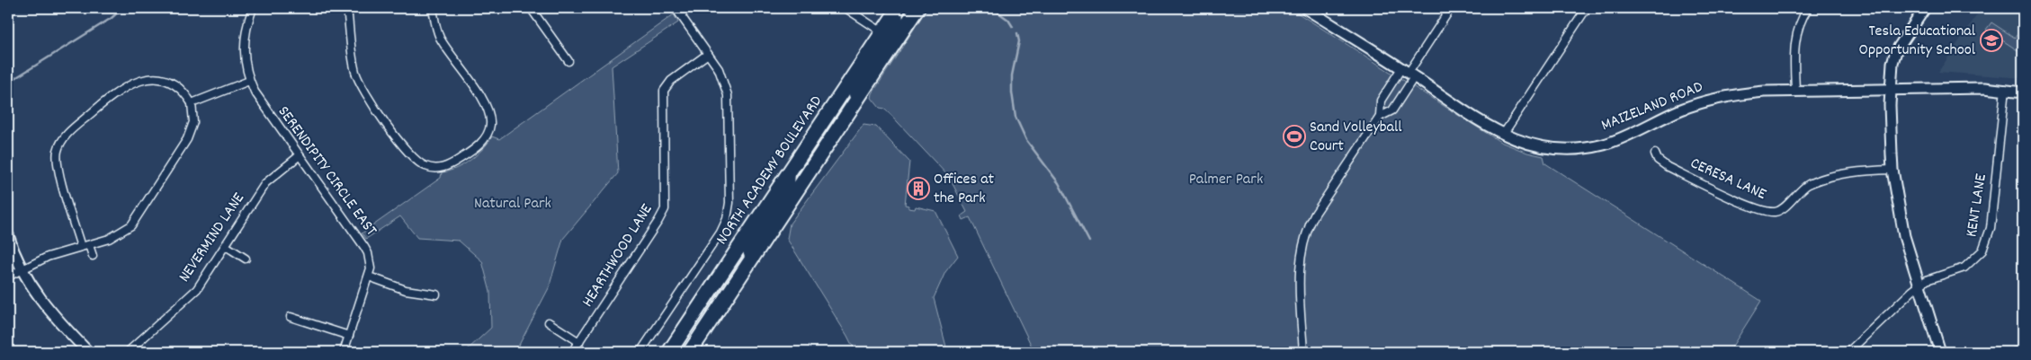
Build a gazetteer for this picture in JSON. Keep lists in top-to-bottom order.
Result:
{
  "streets": {
    "highway": ["NORTH ACADEMY BOULEVARD"],
    "main road": ["MAIZELAND ROAD"],
    "street": [
      "SERENDIPITY CIRCLE EAST",
      "CERESA LANE",
      "KENT LANE",
      "NEVERMIND LANE",
      "HEARTHWOOD LANE"
    ]
  },
  "crossings": [
    ["MAIZELAND ROAD", "KENT LANE"],
    ["SERENDIPITY CIRCLE EAST", "NEVERMIND LANE"]
  ],
  "parks": ["Palmer Park", "Natural Park"],
  "places": {
    "school or university": ["Tesla Educational Opportunity School"],
    "sports": ["Sand Volleyball Court"],
    "building": ["Offices at the Park"]
  }
}
